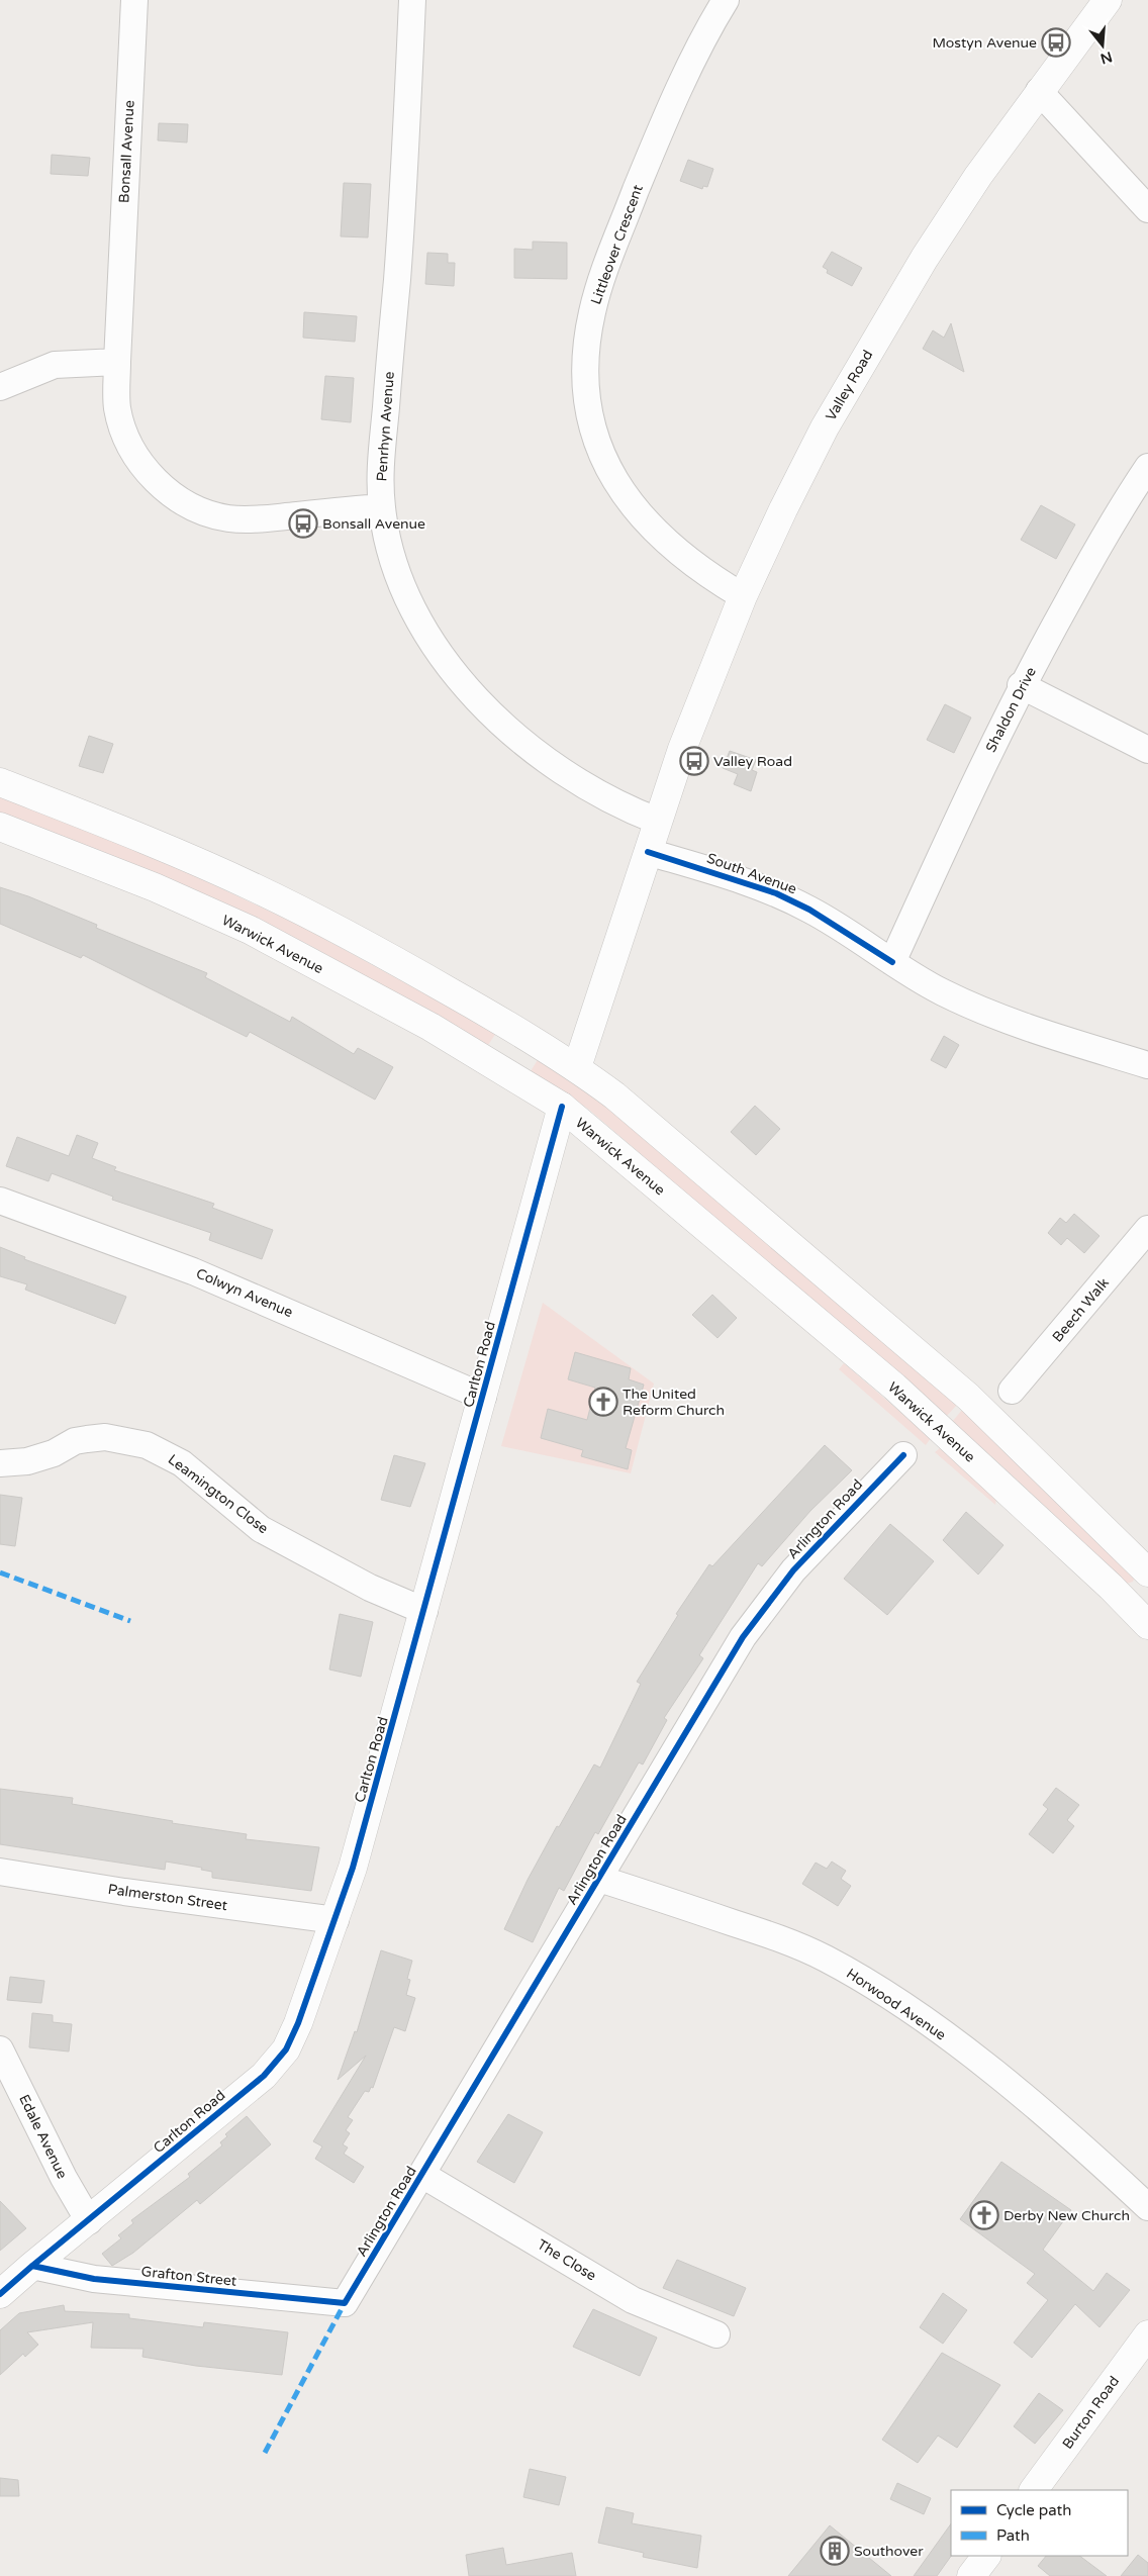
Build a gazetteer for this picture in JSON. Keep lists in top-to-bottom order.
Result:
{
  "streets": {
    "main road": [
      "Valley Road",
      "Warwick Avenue",
      "Carlton Road",
      "Burton Road"
    ],
    "street": [
      "Bonsall Avenue",
      "Littleover Crescent",
      "Penrhyn Avenue",
      "Shaldon Drive",
      "South Avenue",
      "Colwyn Avenue",
      "Beech Walk",
      "Leamington Close",
      "Arlington Road",
      "Palmerston Street",
      "Horwood Avenue",
      "Edale Avenue",
      "The Close",
      "Grafton Street"
    ]
  },
  "crossings": [
    ["Bonsall Avenue", "Penrhyn Avenue"],
    ["Littleover Crescent", "Valley Road"],
    ["Valley Road", "Penrhyn Avenue"],
    ["Valley Road", "South Avenue"],
    ["Shaldon Drive", "South Avenue"],
    ["Warwick Avenue", "Carlton Road"],
    ["Colwyn Avenue", "Carlton Road"],
    ["Carlton Road", "Leamington Close"],
    ["Carlton Road", "Palmerston Street"],
    ["Carlton Road", "Edale Avenue"],
    ["Carlton Road", "Grafton Street"],
    ["Arlington Road", "Horwood Avenue"],
    ["Arlington Road", "The Close"],
    ["Arlington Road", "Grafton Street"]
  ],
  "places": {
    "bus stop": ["Mostyn Avenue", "Bonsall Avenue", "Valley Road"],
    "church": ["The United Reform Church", "Derby New Church"],
    "building": ["Southover"]
  },
  "legend": ["Cycle path", "Path"],
  "north": "bottom"
}
